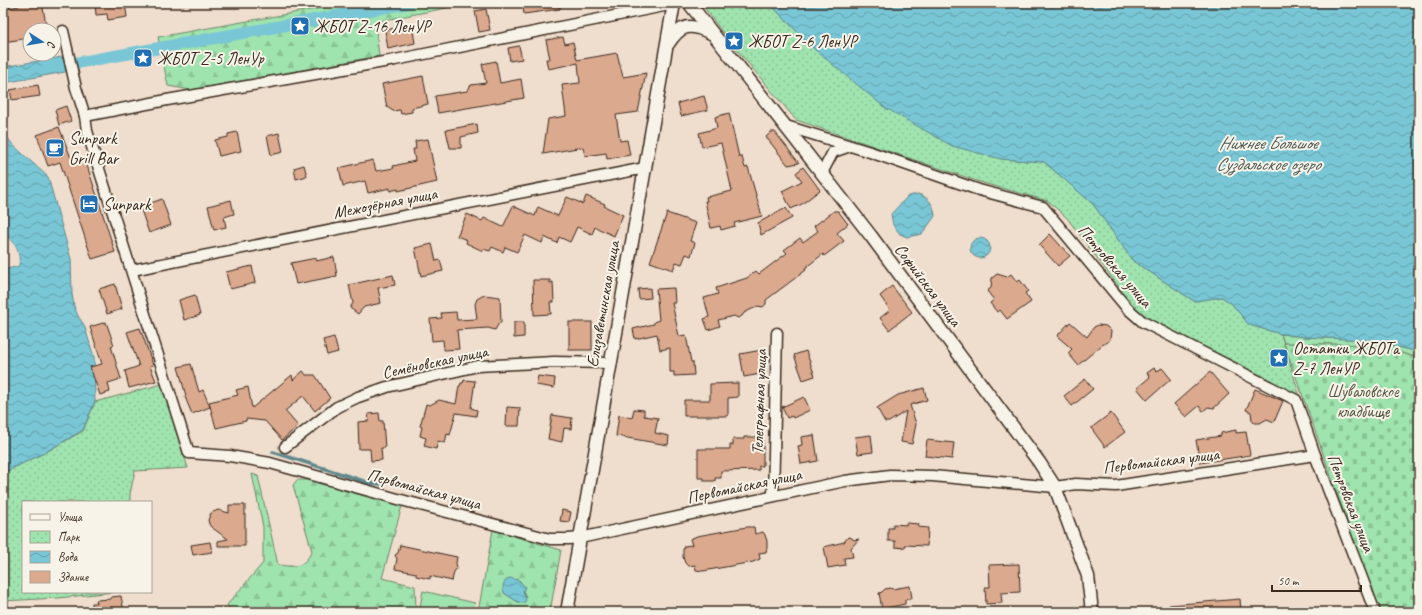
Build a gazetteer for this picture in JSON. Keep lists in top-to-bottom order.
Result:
{
  "streets": {
    "street": [
      "Межозёрная улица",
      "Петровская улица",
      "Софийская улица",
      "Елизаветинская улица",
      "Семёновская улица",
      "Телеграфная улица",
      "Первомайская улица"
    ]
  },
  "crossings": [
    ["Межозёрная улица", "Елизаветинская улица"],
    ["Межозёрная улица", "Первомайская улица"],
    ["Петровская улица", "Софийская улица"],
    ["Петровская улица", "Первомайская улица"],
    ["Софийская улица", "Первомайская улица"],
    ["Елизаветинская улица", "Семёновская улица"],
    ["Елизаветинская улица", "Первомайская улица"],
    ["Телеграфная улица", "Первомайская улица"]
  ],
  "water": ["Нижнее Большое Суздальское озеро"],
  "parks": ["Шуваловское кладбище"],
  "places": {
    "place": [
      "ЖБОТ Z-16 ЛенУР",
      "ЖБОТ Z-6 ЛенУР",
      "ЖБОТ Z-5 ЛенУр",
      "Остатки ЖБОТа Z-7 ЛенУР"
    ],
    "cafe": ["Sunpark Grill Bar"],
    "hotel": ["Sunpark"]
  },
  "legend": [
    "Улица",
    "Парк",
    "Вода",
    "Здание"
  ],
  "scale_bar": "50 m",
  "north": "right"
}
